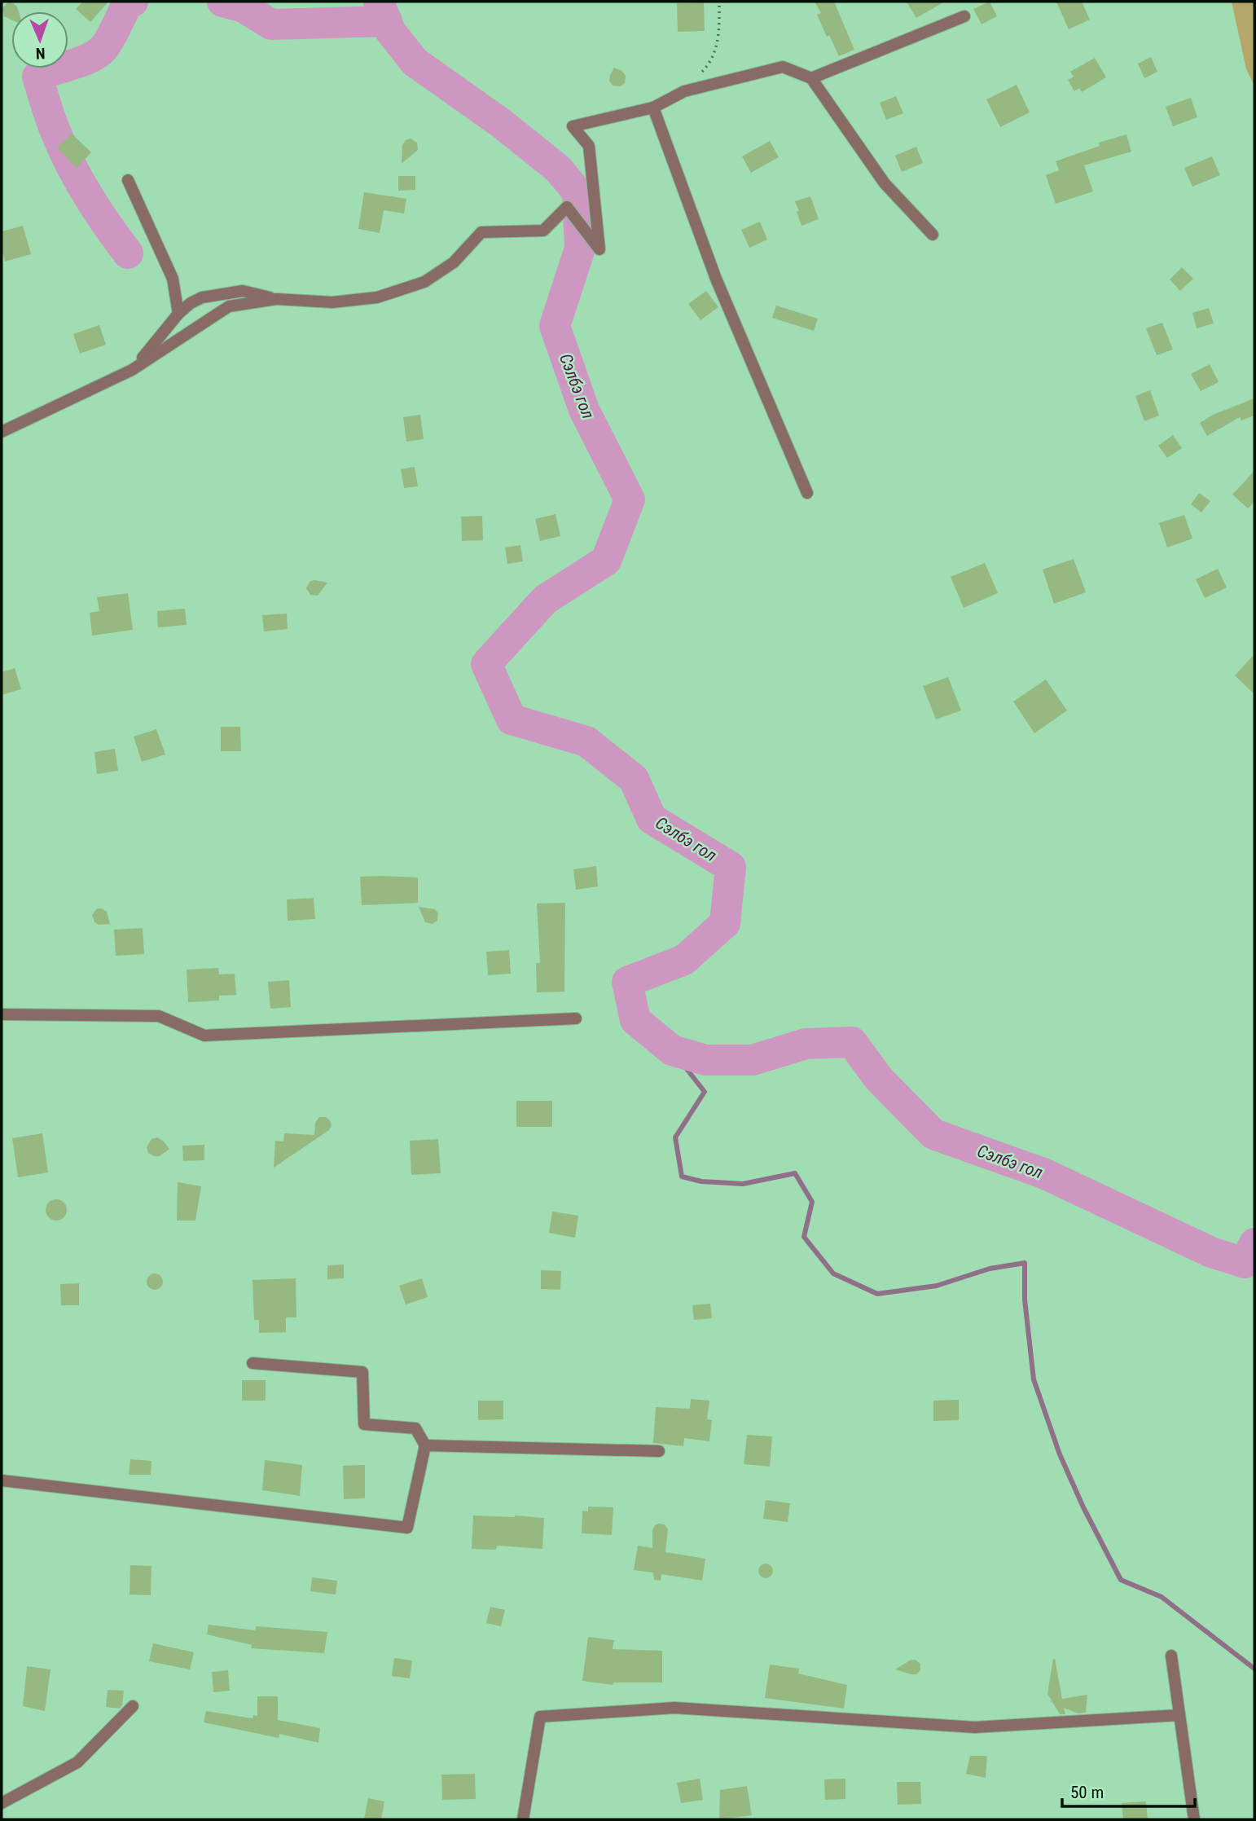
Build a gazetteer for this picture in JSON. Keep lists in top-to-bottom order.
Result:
{
  "water": ["Сэлбэ гол"],
  "scale_bar": "50 m",
  "north": "bottom"
}
